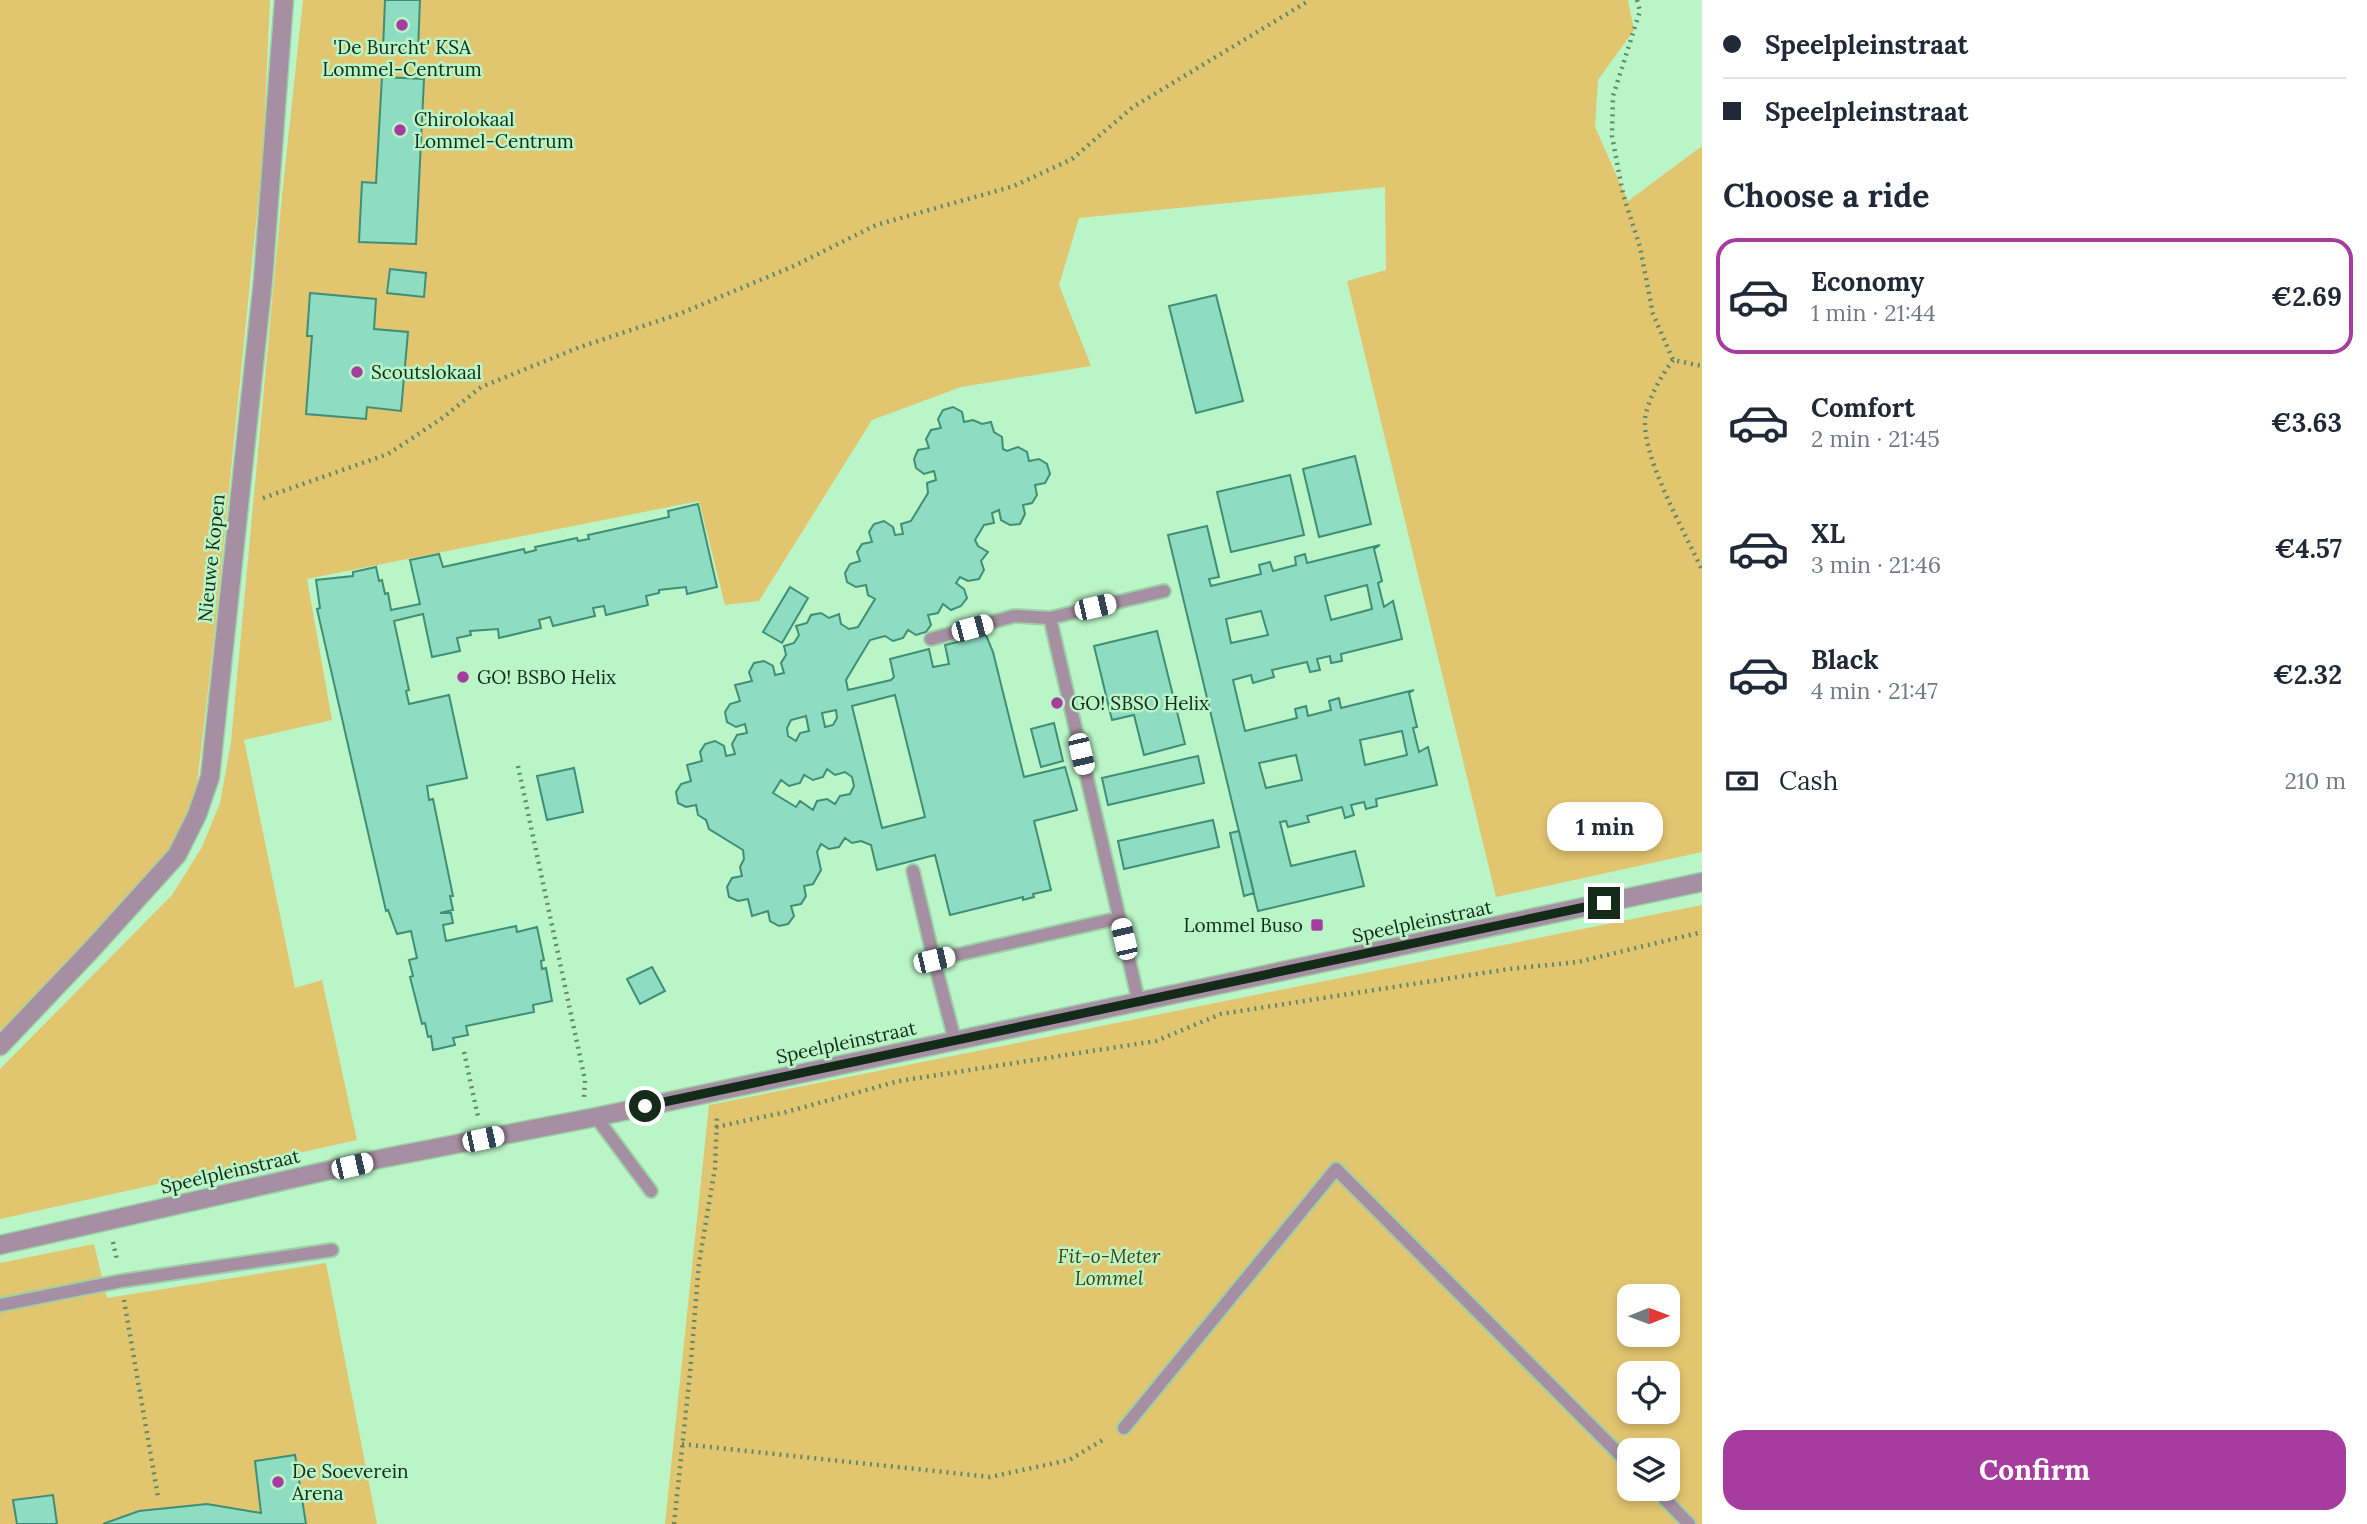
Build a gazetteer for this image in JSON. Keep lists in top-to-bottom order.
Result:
{
  "streets": {
    "street": ["Nieuwe Kopen", "Speelpleinstraat"]
  },
  "parks": ["Fit-o-Meter Lommel"],
  "places": {
    "other": [
      "'De Burcht' KSA Lommel-Centrum",
      "Chirolokaal Lommel-Centrum",
      "Scoutslokaal",
      "GO! BSBO Helix",
      "GO! SBSO Helix",
      "De Soeverein Arena"
    ],
    "transit": ["Lommel Buso"]
  },
  "north": "right",
  "page": {
    "banner": ["Speelpleinstraat", "Speelpleinstraat"],
    "heading": "Choose a ride",
    "list": [
      {
        "name": "Economy",
        "note": "1 min · 21:44",
        "value": "€2.69"
      },
      {
        "name": "Comfort",
        "note": "2 min · 21:45",
        "value": "€3.63"
      },
      {
        "name": "XL",
        "note": "3 min · 21:46",
        "value": "€4.57"
      },
      {
        "name": "Black",
        "note": "4 min · 21:47",
        "value": "€2.32"
      }
    ],
    "pay": ["Cash", "210 m"],
    "bubble": "1 min",
    "buttons": "Confirm"
  }
}
